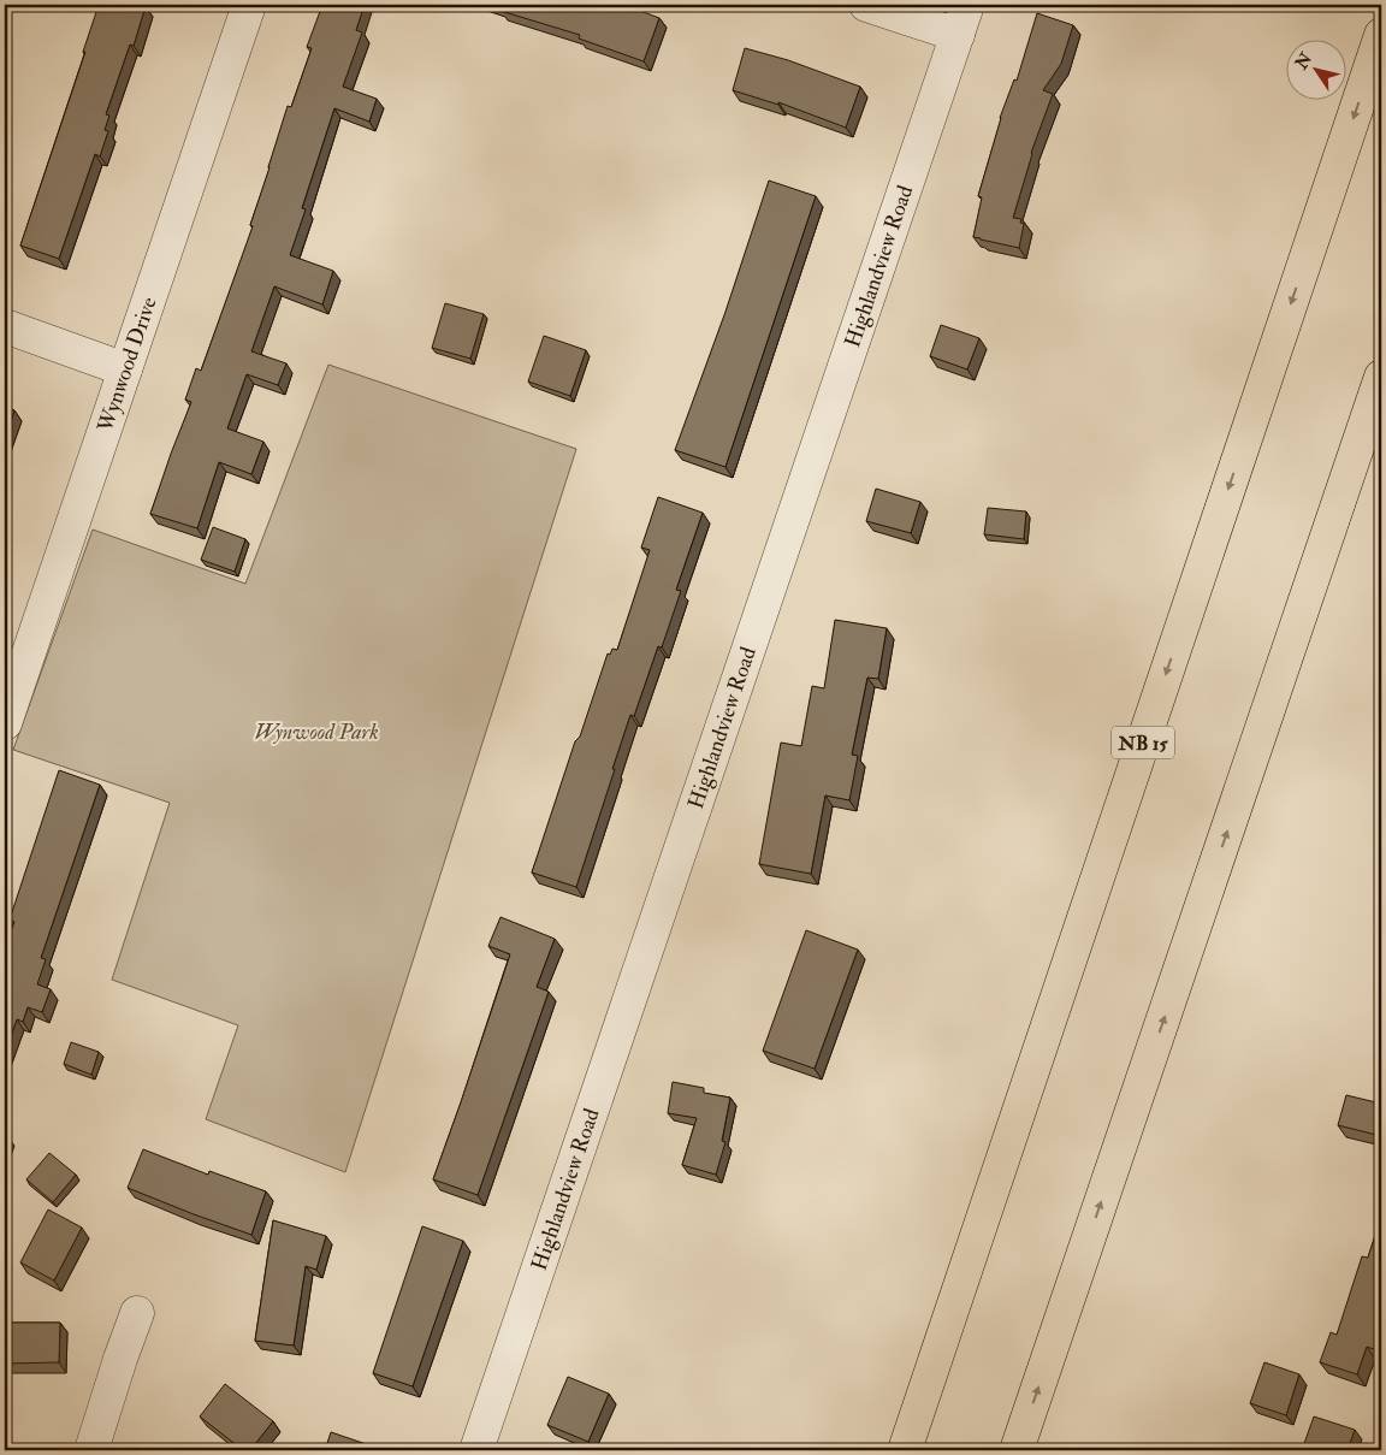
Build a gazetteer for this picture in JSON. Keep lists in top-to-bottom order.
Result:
{
  "streets": {
    "highway": ["NB 15"],
    "street": ["Highlandview Road", "Wynwood Drive"]
  },
  "parks": ["Wynwood Park"],
  "north": "top left"
}
